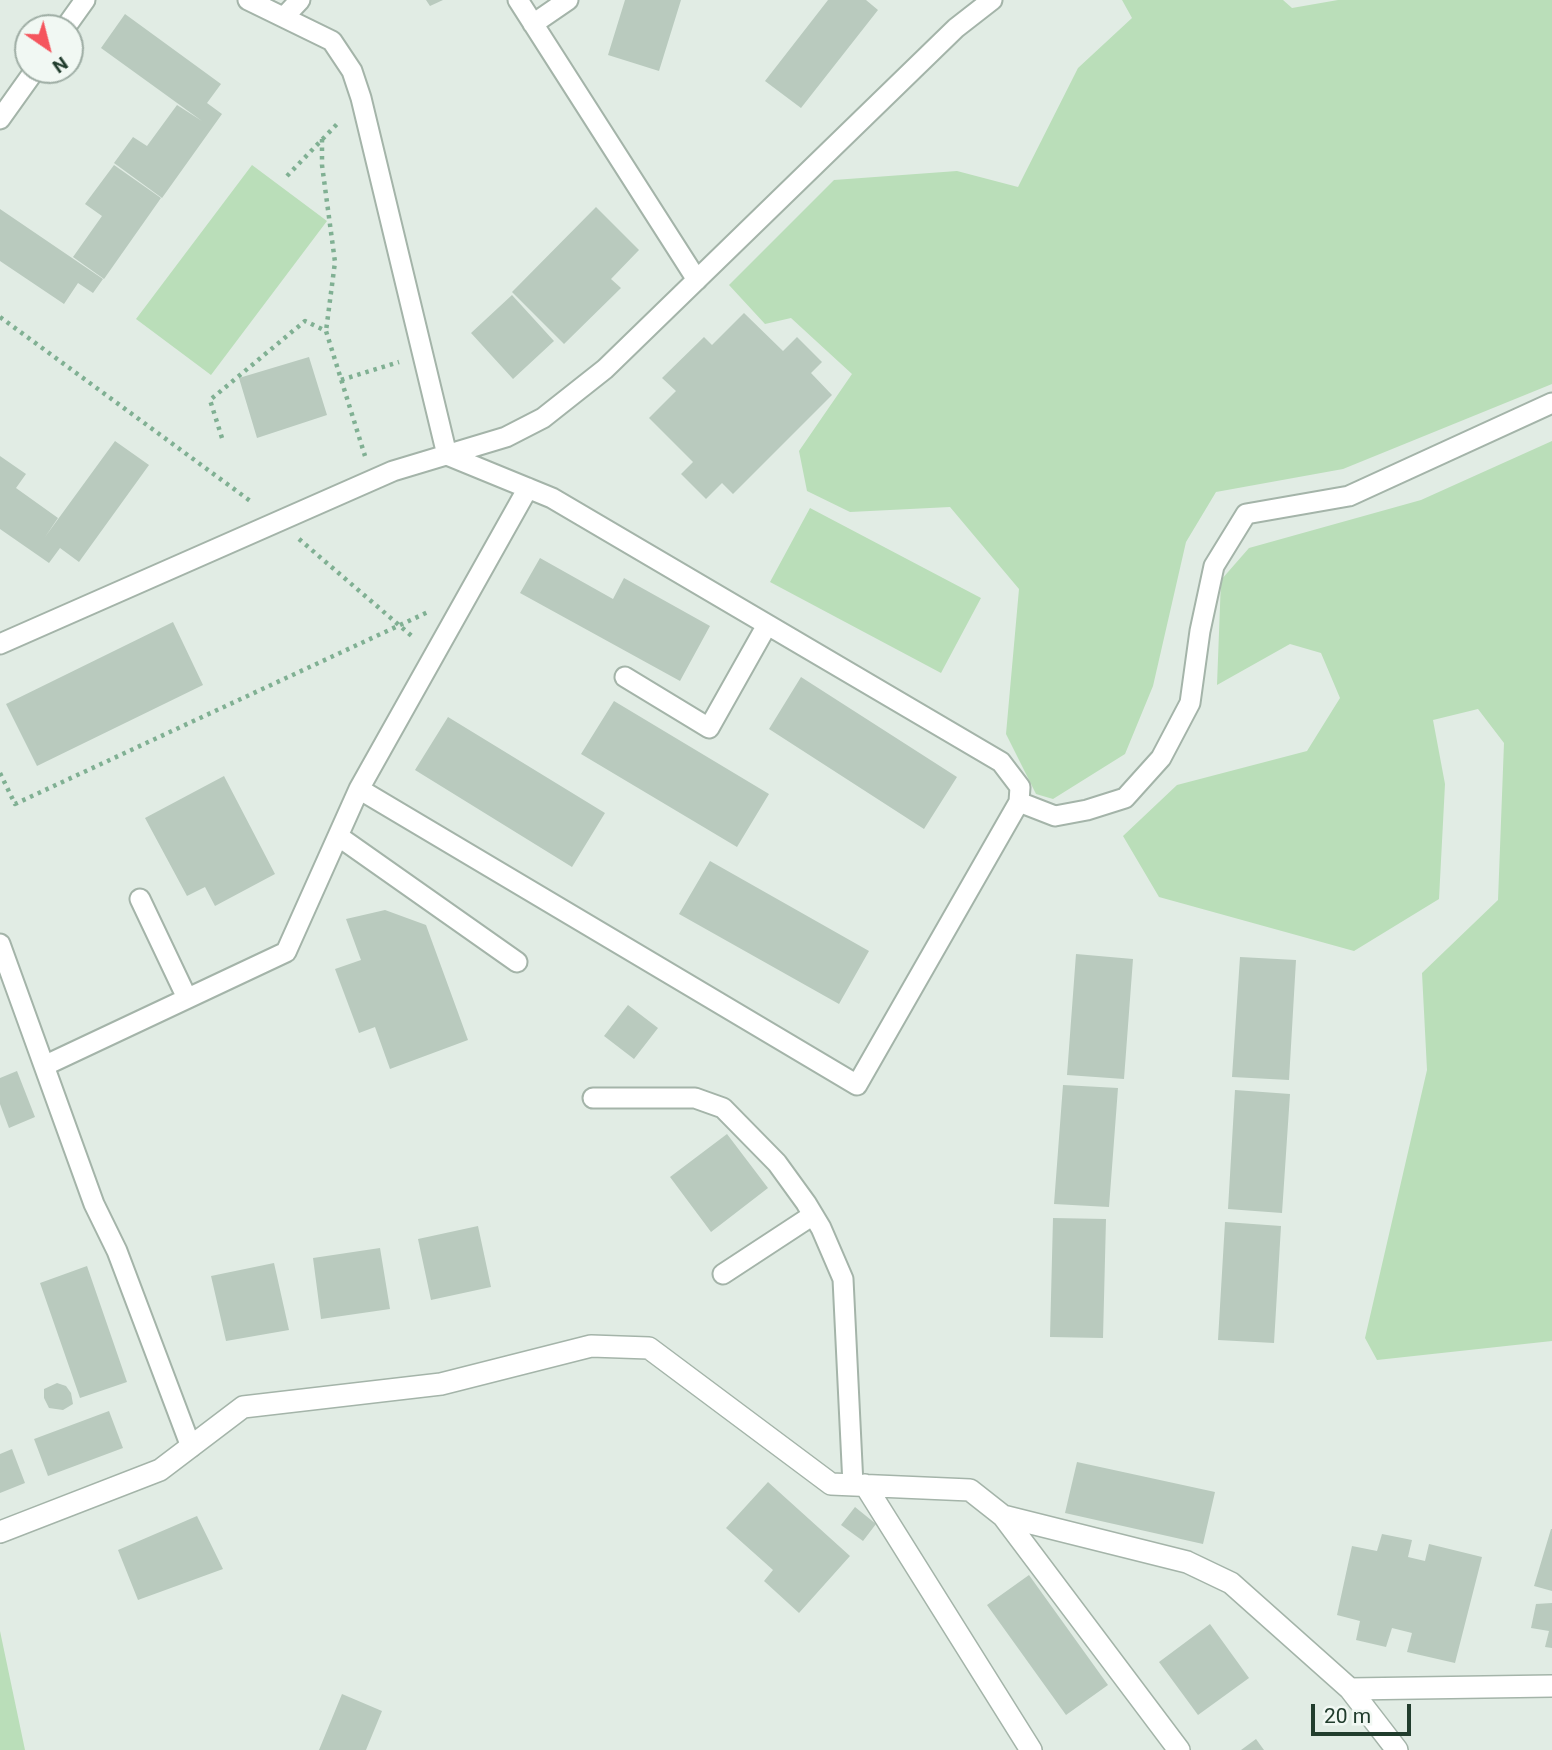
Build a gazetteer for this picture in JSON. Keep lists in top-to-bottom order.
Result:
{
  "scale_bar": "20 m",
  "north": "bottom right"
}
